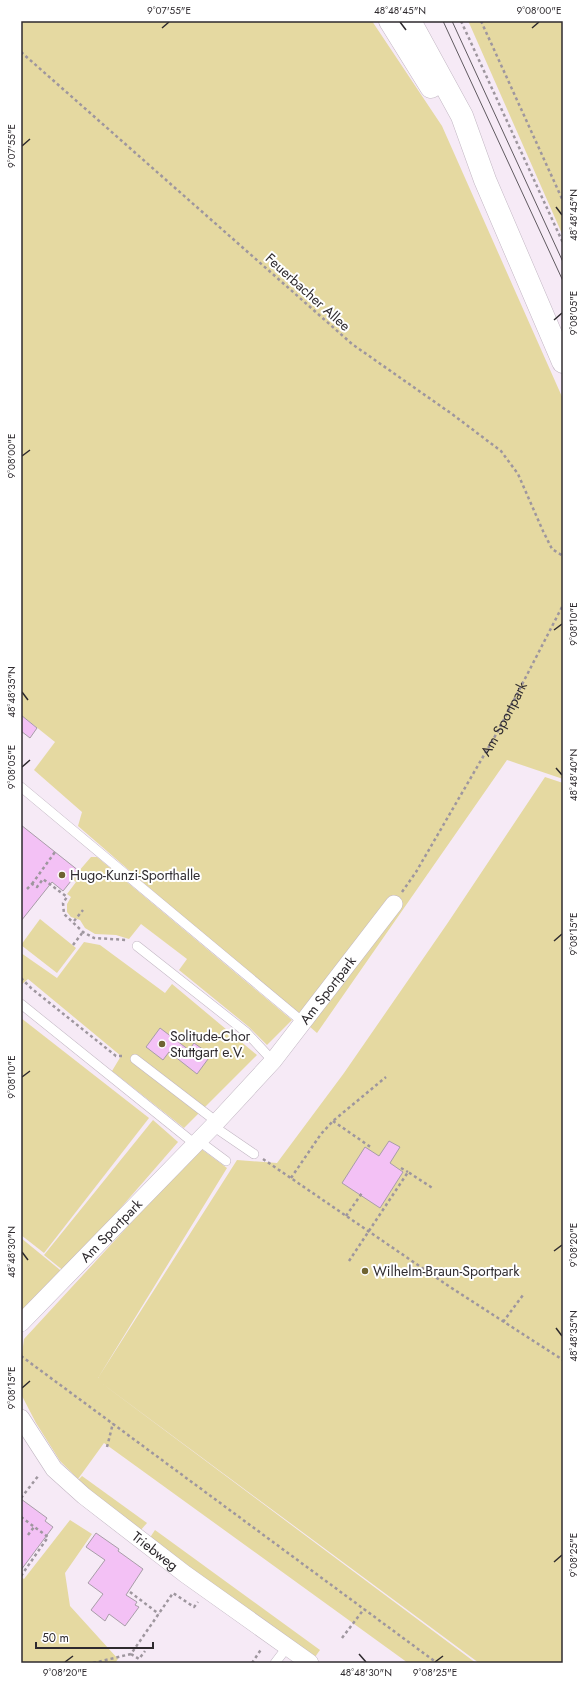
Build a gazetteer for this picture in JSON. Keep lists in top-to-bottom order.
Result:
{
  "streets": {
    "street": ["Am Sportpark", "Triebweg"],
    "path": ["Feuerbacher Allee"]
  },
  "places": ["Hugo-Kunzi-Sporthalle", "Solitude-Chor Stuttgart e.V.", "Wilhelm-Braun-Sportpark"],
  "scale_bar": "50 m",
  "coordinates": [
    "9°07'55\"E",
    "48°48'45\"N",
    "9°08'00\"E",
    "9°08'05\"E",
    "9°08'10\"E",
    "48°48'35\"N",
    "48°48'40\"N",
    "9°08'15\"E",
    "9°08'20\"E",
    "48°48'30\"N",
    "9°08'25\"E"
  ]
}
